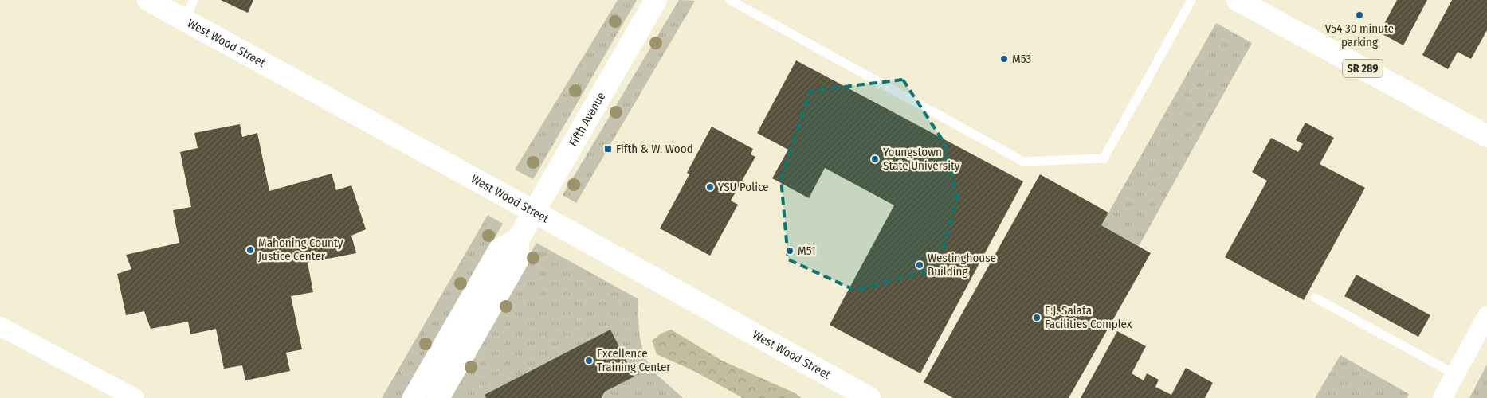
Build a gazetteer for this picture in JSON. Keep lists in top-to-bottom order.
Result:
{
  "streets": {
    "main road": ["West Wood Street", "SR 289", "Fifth Avenue"]
  },
  "crossings": [
    ["West Wood Street", "Fifth Avenue"]
  ],
  "places": {
    "other": [
      "V54 30 minute parking",
      "M53",
      "Youngstown State University",
      "YSU Police",
      "Mahoning County Justice Center",
      "M51",
      "Westinghouse Building",
      "E.J. Salata Facilities Complex",
      "Excellence Training Center"
    ],
    "transit": ["Fifth & W. Wood"]
  }
}
